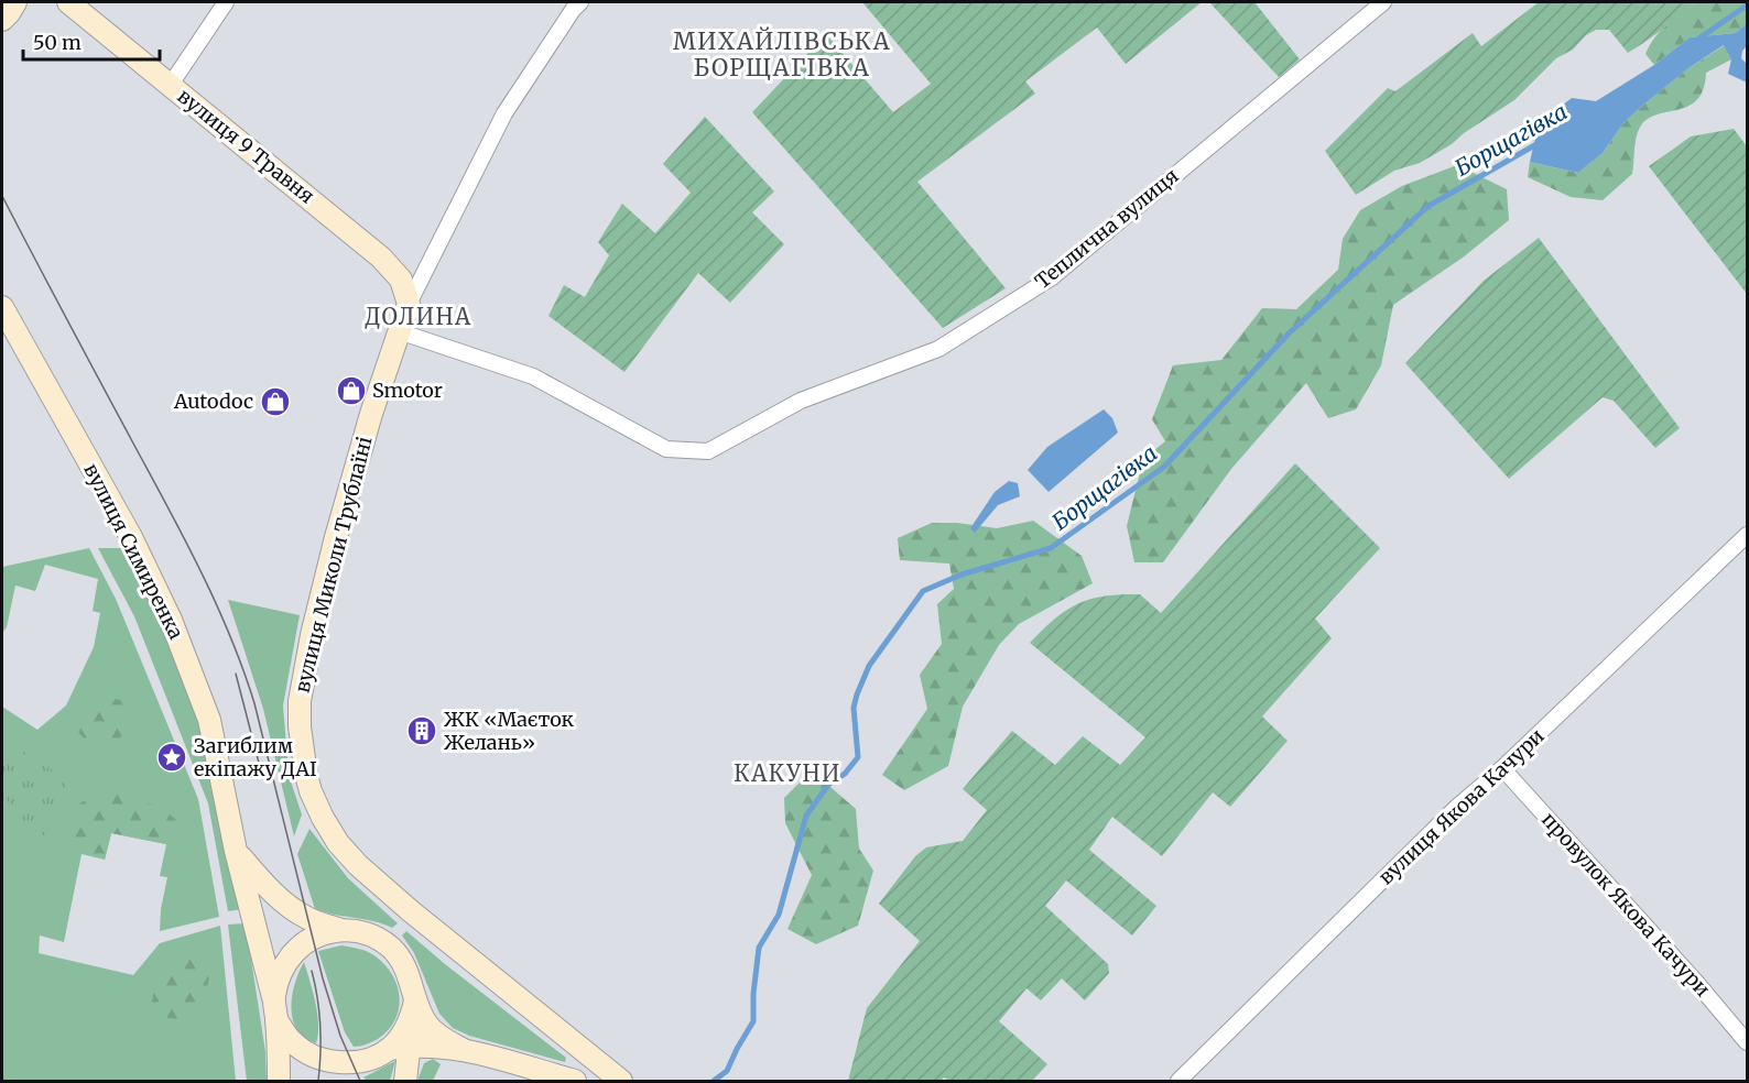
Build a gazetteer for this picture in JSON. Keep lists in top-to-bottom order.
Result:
{
  "streets": {
    "main road": ["вулиця 9 Травня", "вулиця Симиренка", "вулиця Миколи Трублаїні"],
    "street": ["Теплична вулиця", "вулиця Якова Качури", "провулок Якова Качури"]
  },
  "crossings": [
    ["вулиця 9 Травня", "вулиця Миколи Трублаїні"],
    ["Теплична вулиця", "вулиця Миколи Трублаїні"],
    ["вулиця Якова Качури", "провулок Якова Качури"]
  ],
  "districts": ["МИХАЙЛІВСЬКА БОРЩАГІВКА", "ДОЛИНА", "КАКУНИ"],
  "water": ["Борщагівка"],
  "places": {
    "shop": ["Smotor", "Autodoc"],
    "building": ["ЖК «Маєток Желань»"],
    "place": ["Загиблим екіпажу ДАІ"]
  },
  "scale_bar": "50 m"
}
